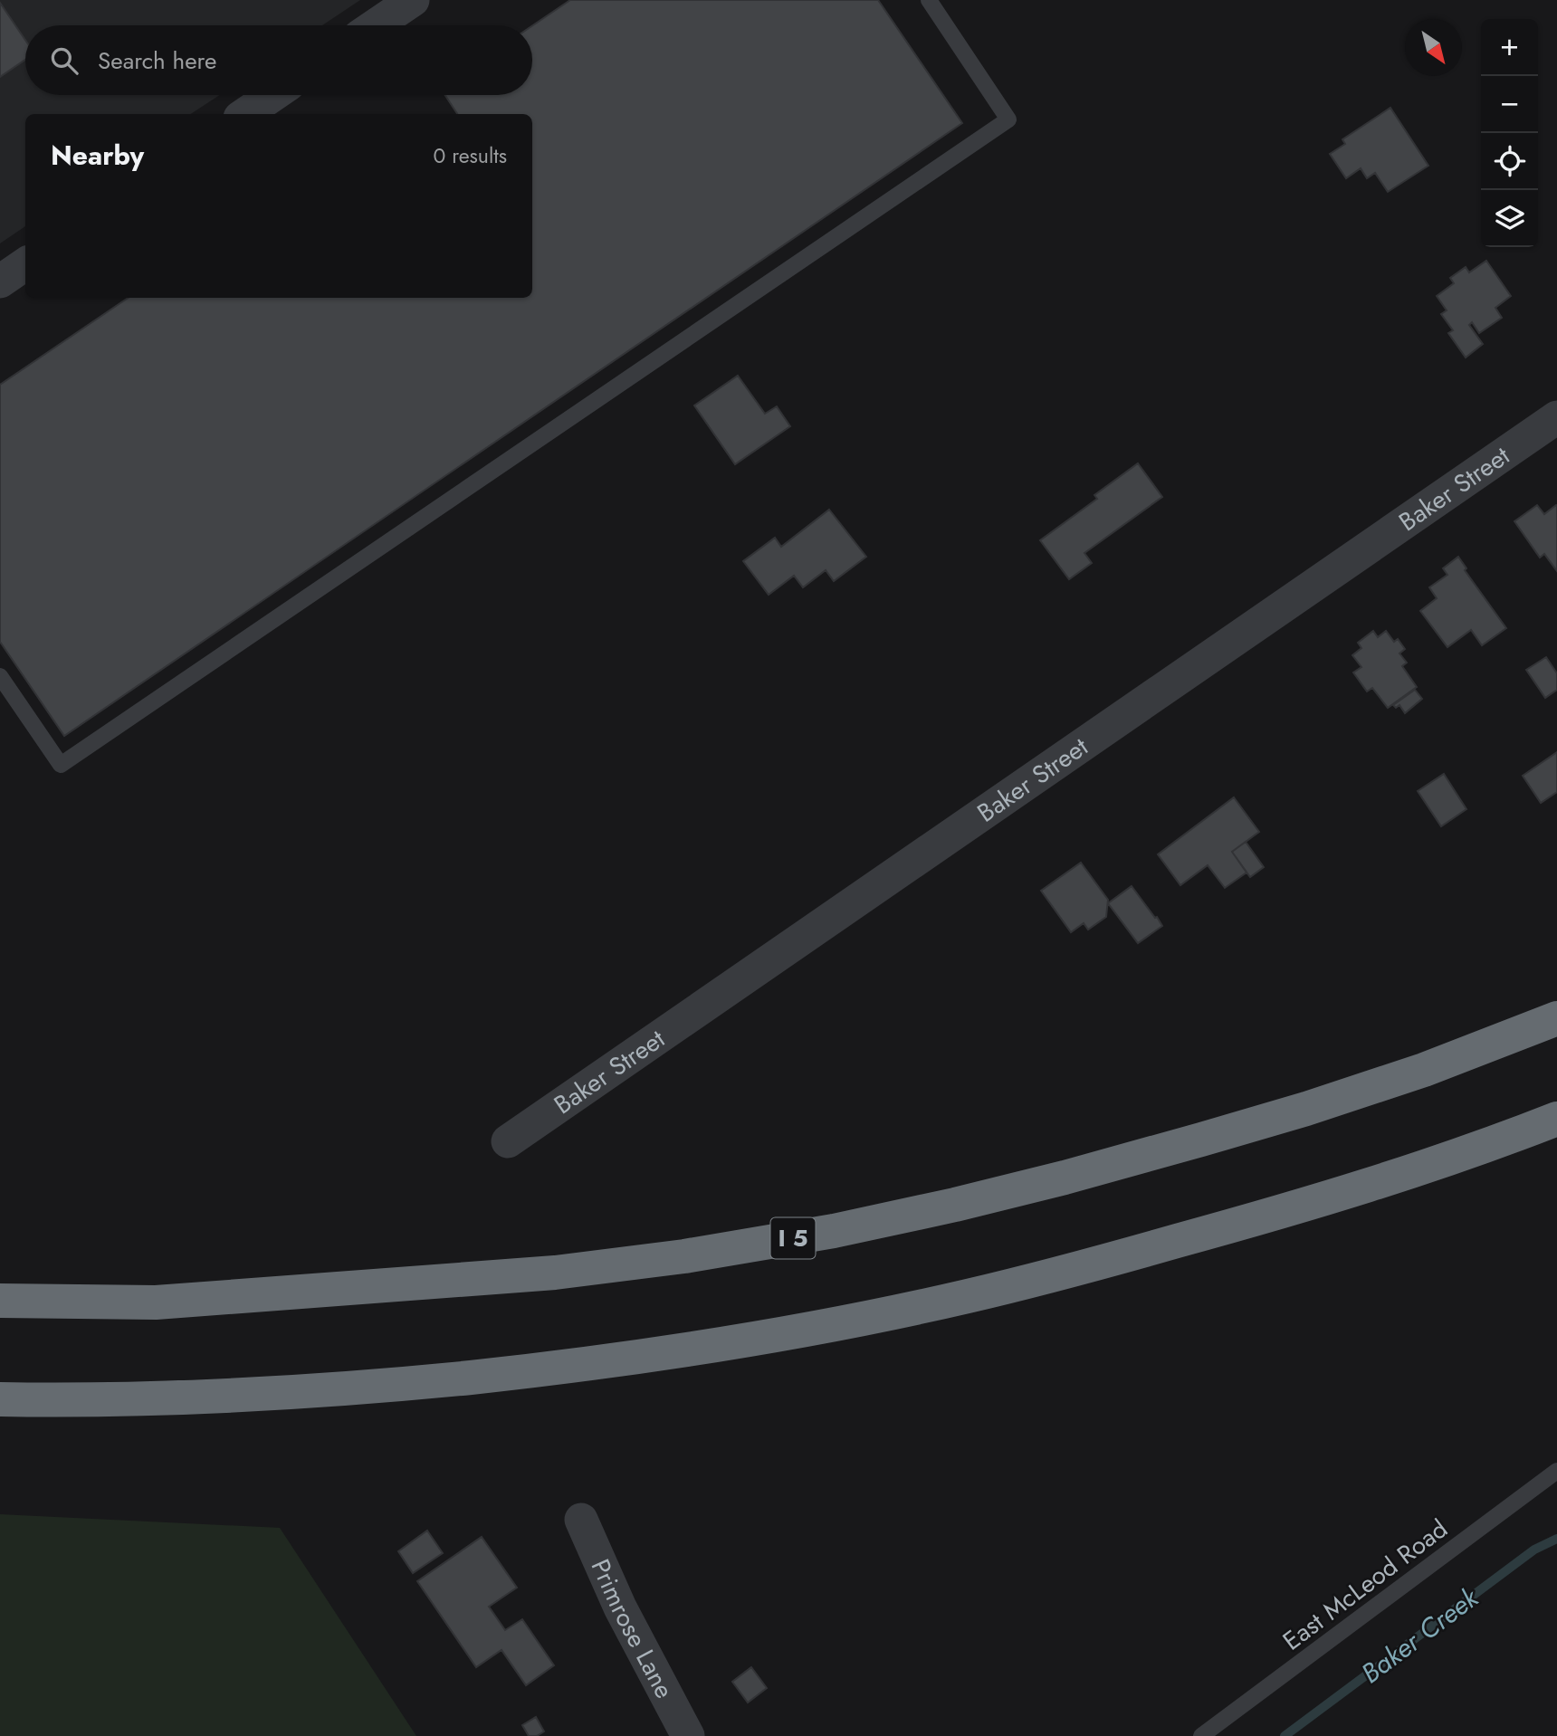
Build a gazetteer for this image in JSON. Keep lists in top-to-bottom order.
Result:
{
  "streets": {
    "highway": ["I 5"],
    "street": ["Baker Street", "Primrose Lane"],
    "lane": ["East McLeod Road"]
  },
  "water": ["Baker Creek"],
  "north": "bottom right",
  "page": {
    "map_buttons": ["+", "−"],
    "search": "Search here",
    "heading": ["Nearby", "0 results"]
  }
}
